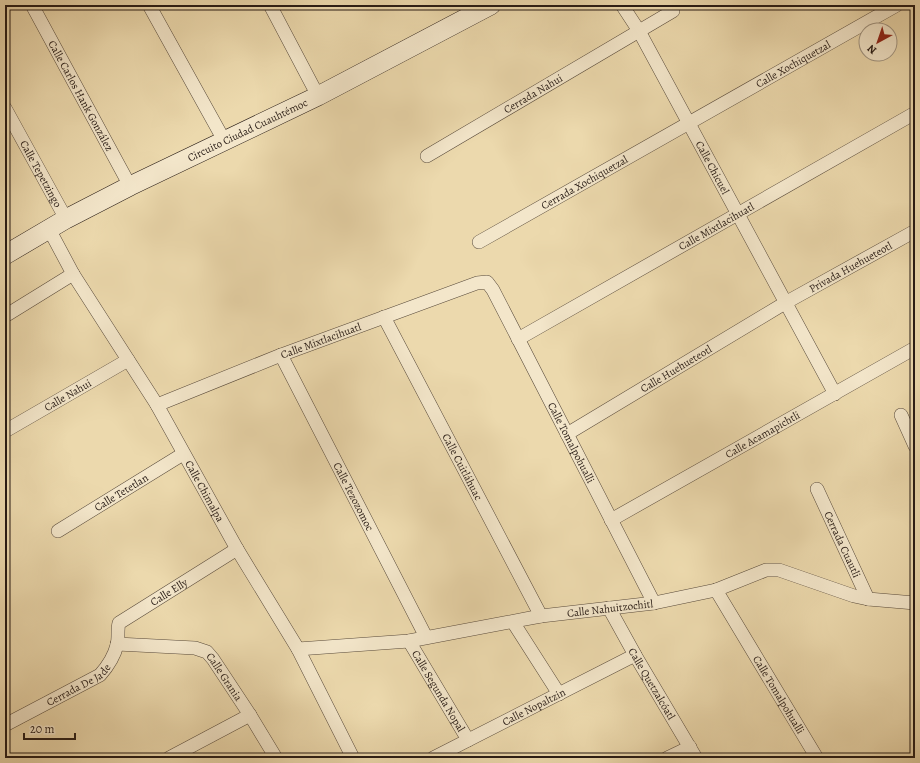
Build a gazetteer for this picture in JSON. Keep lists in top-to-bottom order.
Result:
{
  "streets": {
    "street": [
      "Calle Xochiquetzal",
      "Cerrada Nahui",
      "Calle Carlos Hank González",
      "Circuito Ciudad Cuauhtémoc",
      "Calle Chicuel",
      "Calle Tepetzingo",
      "Cerrada Xochiquetzal",
      "Calle Mixtlacihuatl",
      "Privada Huehueteotl",
      "Calle Huehueteotl",
      "Calle Nahui",
      "Calle Acamapichtli",
      "Calle Tomalpohualli",
      "Calle Cuitláhuac",
      "Calle Tetetlan",
      "Calle Chimalpa",
      "Calle Tezozomoc",
      "Cerrada Cuautli",
      "Calle Elly",
      "Calle Nahuitzochitl",
      "Calle Grania",
      "Cerrada De Jade",
      "Calle Quetzalcóatl",
      "Calle Segunda Nopal",
      "Calle Nopaltzin"
    ]
  },
  "crossings": [
    ["Calle Xochiquetzal", "Calle Chicuel"],
    ["Calle Xochiquetzal", "Cerrada Xochiquetzal"],
    ["Cerrada Nahui", "Calle Chicuel"],
    ["Calle Carlos Hank González", "Circuito Ciudad Cuauhtémoc"],
    ["Circuito Ciudad Cuauhtémoc", "Calle Tepetzingo"],
    ["Circuito Ciudad Cuauhtémoc", "Calle Chimalpa"],
    ["Calle Chicuel", "Cerrada Xochiquetzal"],
    ["Calle Chicuel", "Calle Mixtlacihuatl"],
    ["Calle Chicuel", "Privada Huehueteotl"],
    ["Calle Chicuel", "Calle Huehueteotl"],
    ["Calle Chicuel", "Calle Acamapichtli"],
    ["Calle Mixtlacihuatl", "Calle Tomalpohualli"],
    ["Calle Mixtlacihuatl", "Calle Cuitláhuac"],
    ["Calle Mixtlacihuatl", "Calle Chimalpa"],
    ["Calle Mixtlacihuatl", "Calle Tezozomoc"],
    ["Privada Huehueteotl", "Calle Huehueteotl"],
    ["Calle Huehueteotl", "Calle Tomalpohualli"],
    ["Calle Nahui", "Calle Chimalpa"],
    ["Calle Acamapichtli", "Calle Tomalpohualli"],
    ["Calle Tomalpohualli", "Calle Nahuitzochitl"],
    ["Calle Cuitláhuac", "Calle Nahuitzochitl"],
    ["Calle Tetetlan", "Calle Chimalpa"],
    ["Calle Chimalpa", "Calle Elly"],
    ["Calle Chimalpa", "Calle Nahuitzochitl"],
    ["Calle Tezozomoc", "Calle Nahuitzochitl"],
    ["Cerrada Cuautli", "Calle Nahuitzochitl"],
    ["Calle Elly", "Calle Grania"],
    ["Calle Elly", "Cerrada De Jade"],
    ["Calle Nahuitzochitl", "Calle Quetzalcóatl"],
    ["Calle Nahuitzochitl", "Calle Segunda Nopal"],
    ["Calle Grania", "Cerrada De Jade"],
    ["Calle Quetzalcóatl", "Calle Nopaltzin"],
    ["Calle Segunda Nopal", "Calle Nopaltzin"]
  ],
  "scale_bar": "20 m",
  "north": "bottom left"
}
